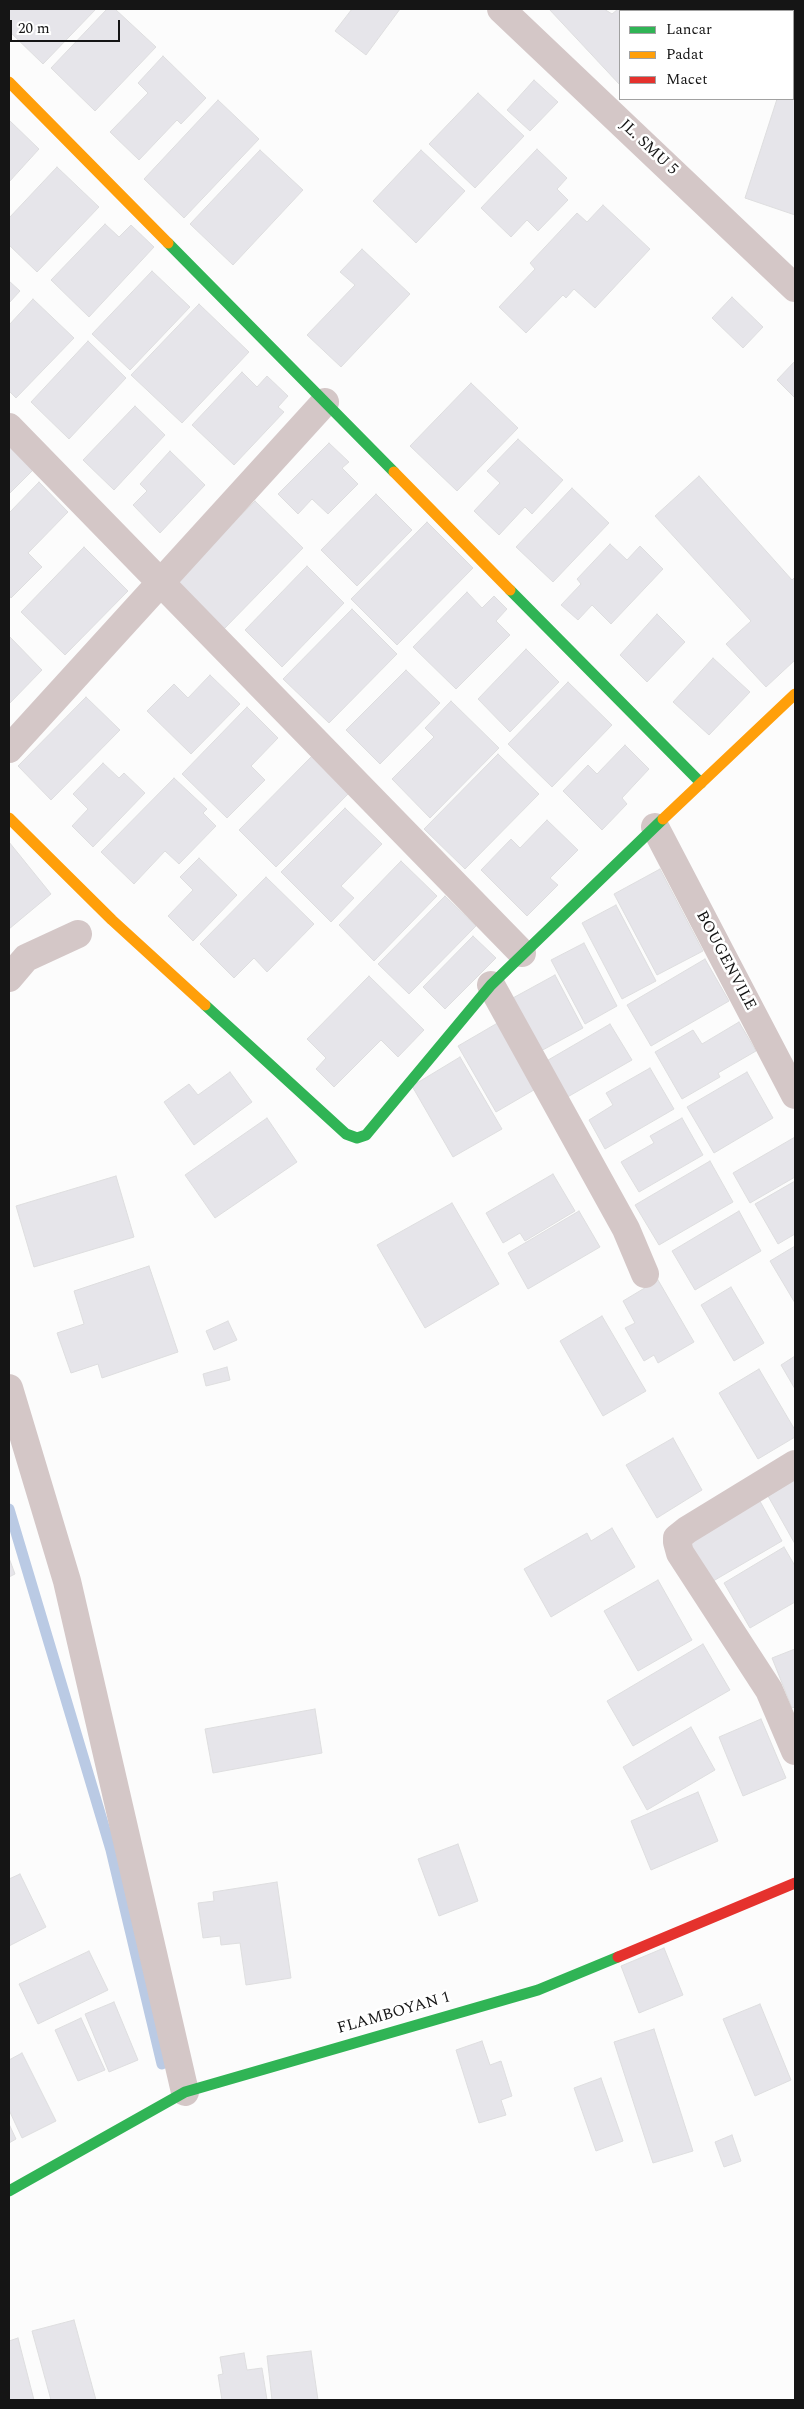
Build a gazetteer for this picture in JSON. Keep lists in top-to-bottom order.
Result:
{
  "streets": {
    "street": ["JL. SMU 5", "BOUGENVILE", "FLAMBOYAN 1"]
  },
  "legend": ["Lancar", "Padat", "Macet"],
  "scale_bar": "20 m"
}
